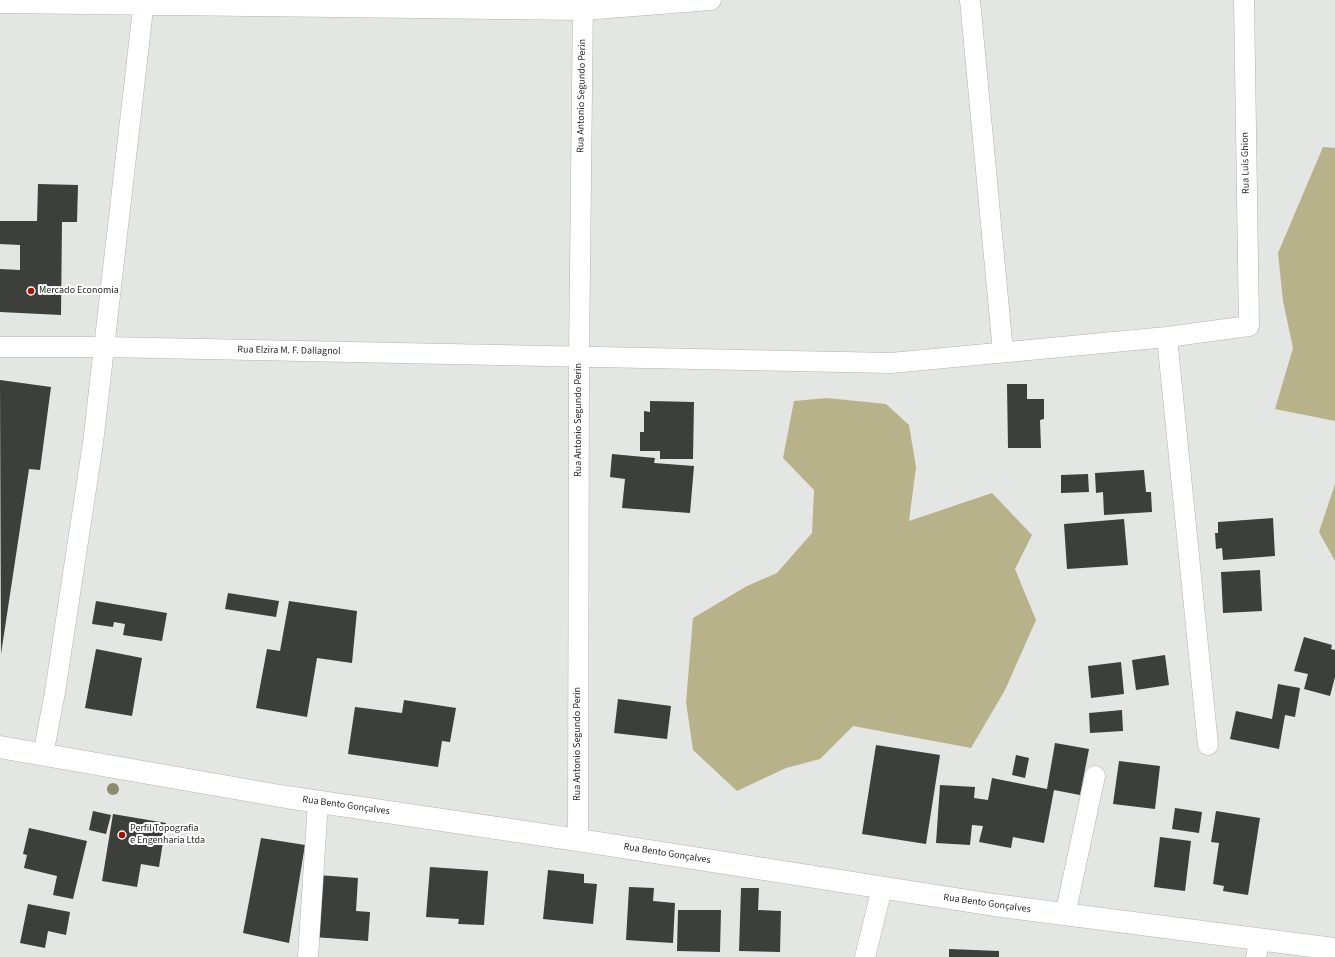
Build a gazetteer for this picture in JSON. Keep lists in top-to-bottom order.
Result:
{
  "streets": {
    "street": [
      "Rua Antonio Segundo Perin",
      "Rua Luis Ghion",
      "Rua Elzira M. F. Dallagnol",
      "Rua Bento Gonçalves"
    ]
  },
  "crossings": [
    ["Rua Antonio Segundo Perin", "Rua Elzira M. F. Dallagnol"],
    ["Rua Antonio Segundo Perin", "Rua Bento Gonçalves"],
    ["Rua Luis Ghion", "Rua Elzira M. F. Dallagnol"]
  ],
  "places": ["Mercado Economia", "Perfil Topografia e Engenharia Ltda"]
}
